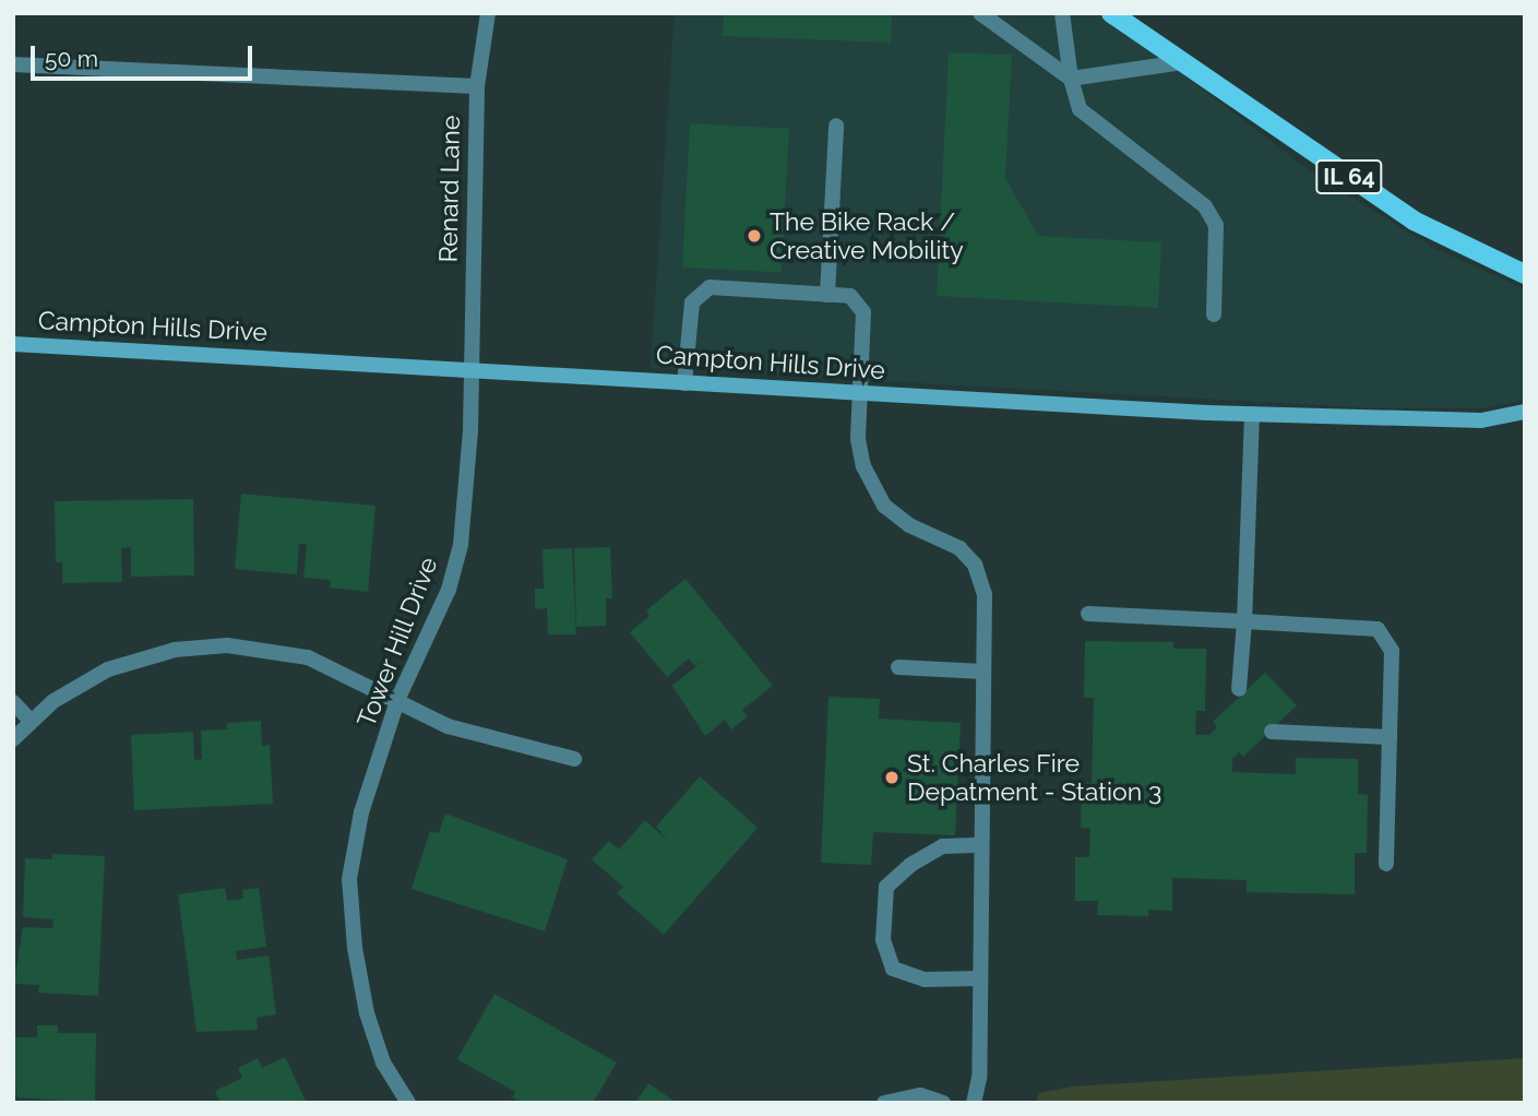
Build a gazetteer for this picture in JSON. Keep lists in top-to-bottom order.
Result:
{
  "streets": {
    "main road": ["IL 64"],
    "street": ["Renard Lane", "Campton Hills Drive", "Tower Hill Drive"]
  },
  "crossings": [
    ["Renard Lane", "Campton Hills Drive"],
    ["Renard Lane", "Tower Hill Drive"],
    ["Campton Hills Drive", "Tower Hill Drive"]
  ],
  "places": ["The Bike Rack / Creative Mobility", "St. Charles Fire Depatment - Station 3"],
  "scale_bar": "50 m"
}
